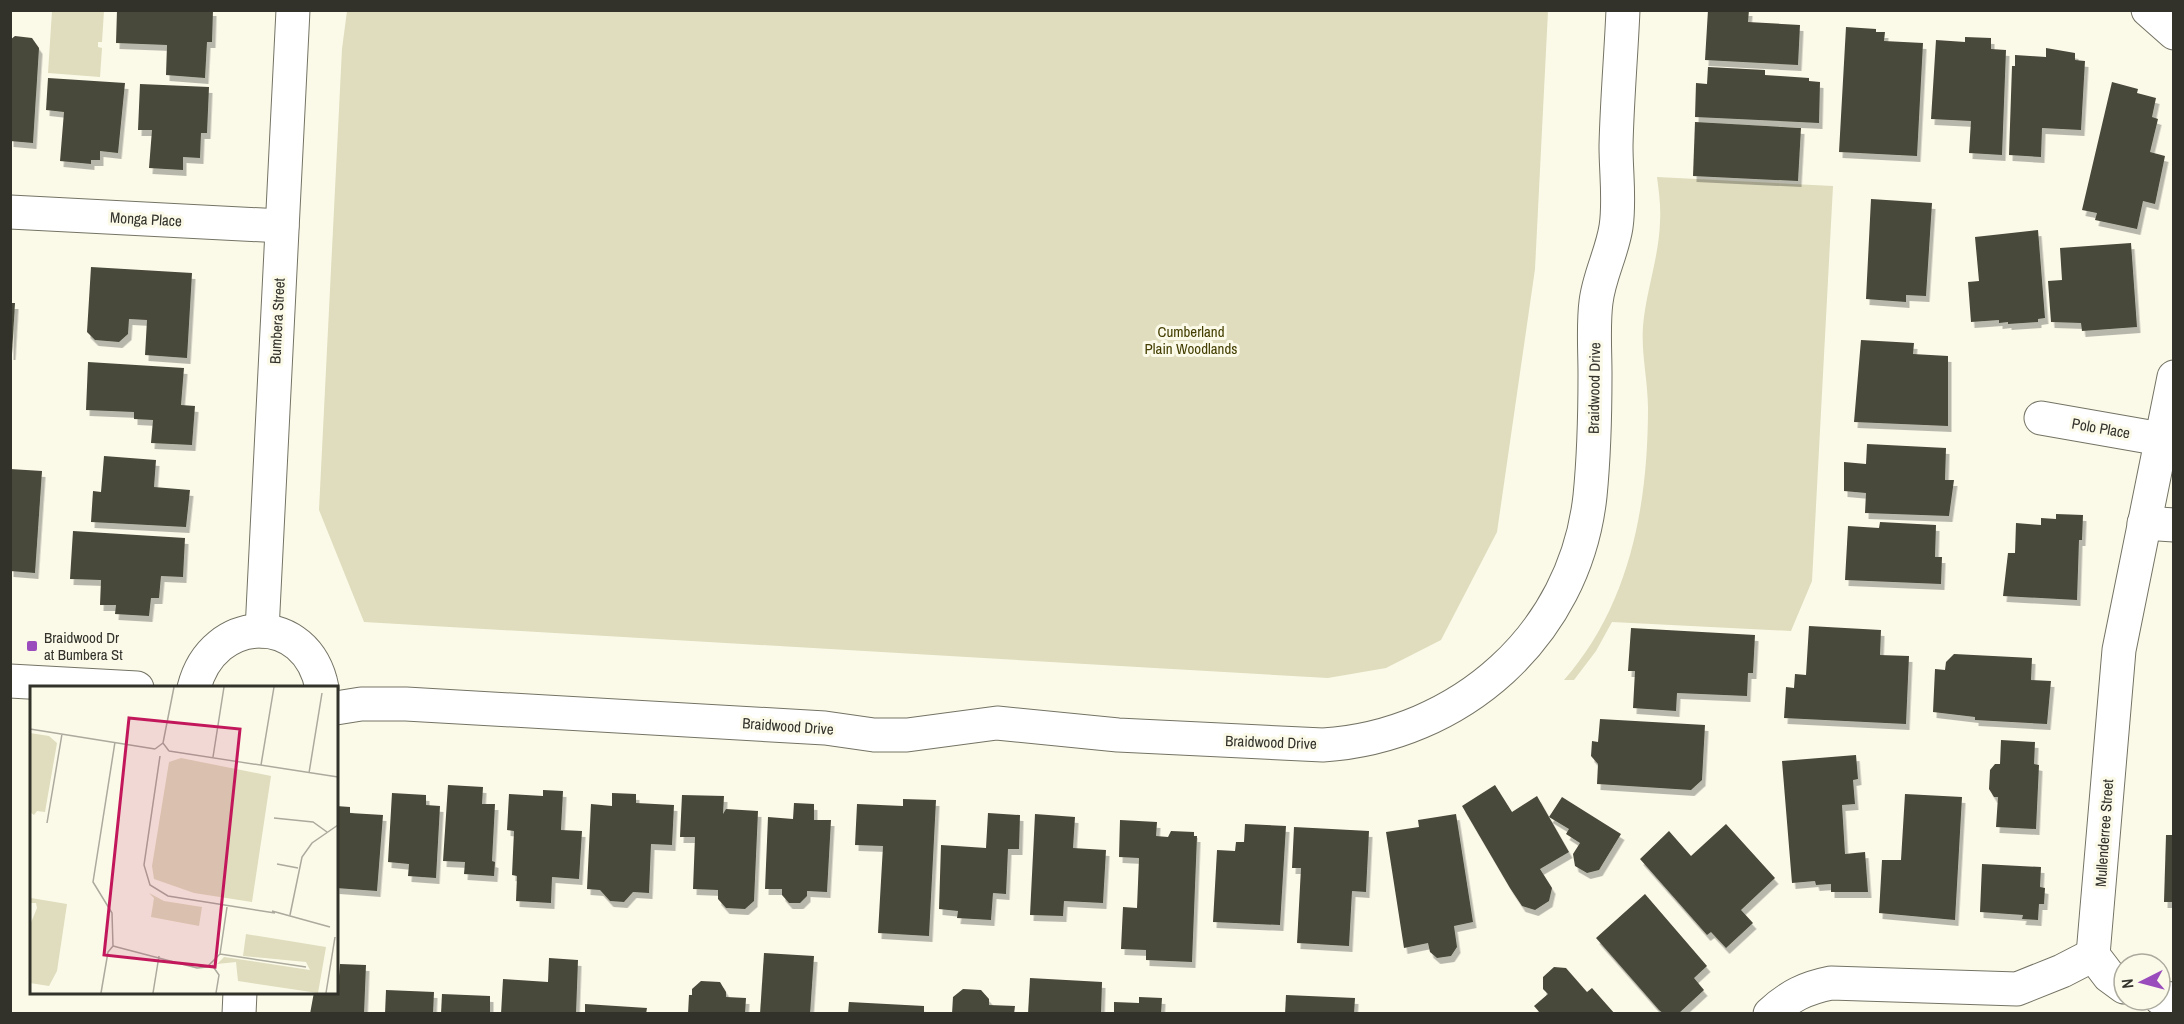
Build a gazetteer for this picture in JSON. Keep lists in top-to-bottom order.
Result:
{
  "streets": {
    "street": [
      "Monga Place",
      "Bumbera Street",
      "Braidwood Drive",
      "Polo Place",
      "Mullenderree Street"
    ]
  },
  "crossings": [
    ["Monga Place", "Bumbera Street"],
    ["Polo Place", "Mullenderree Street"]
  ],
  "parks": ["Cumberland Plain Woodlands"],
  "places": {
    "transit": ["Braidwood Dr at Bumbera St"]
  },
  "north": "left"
}
